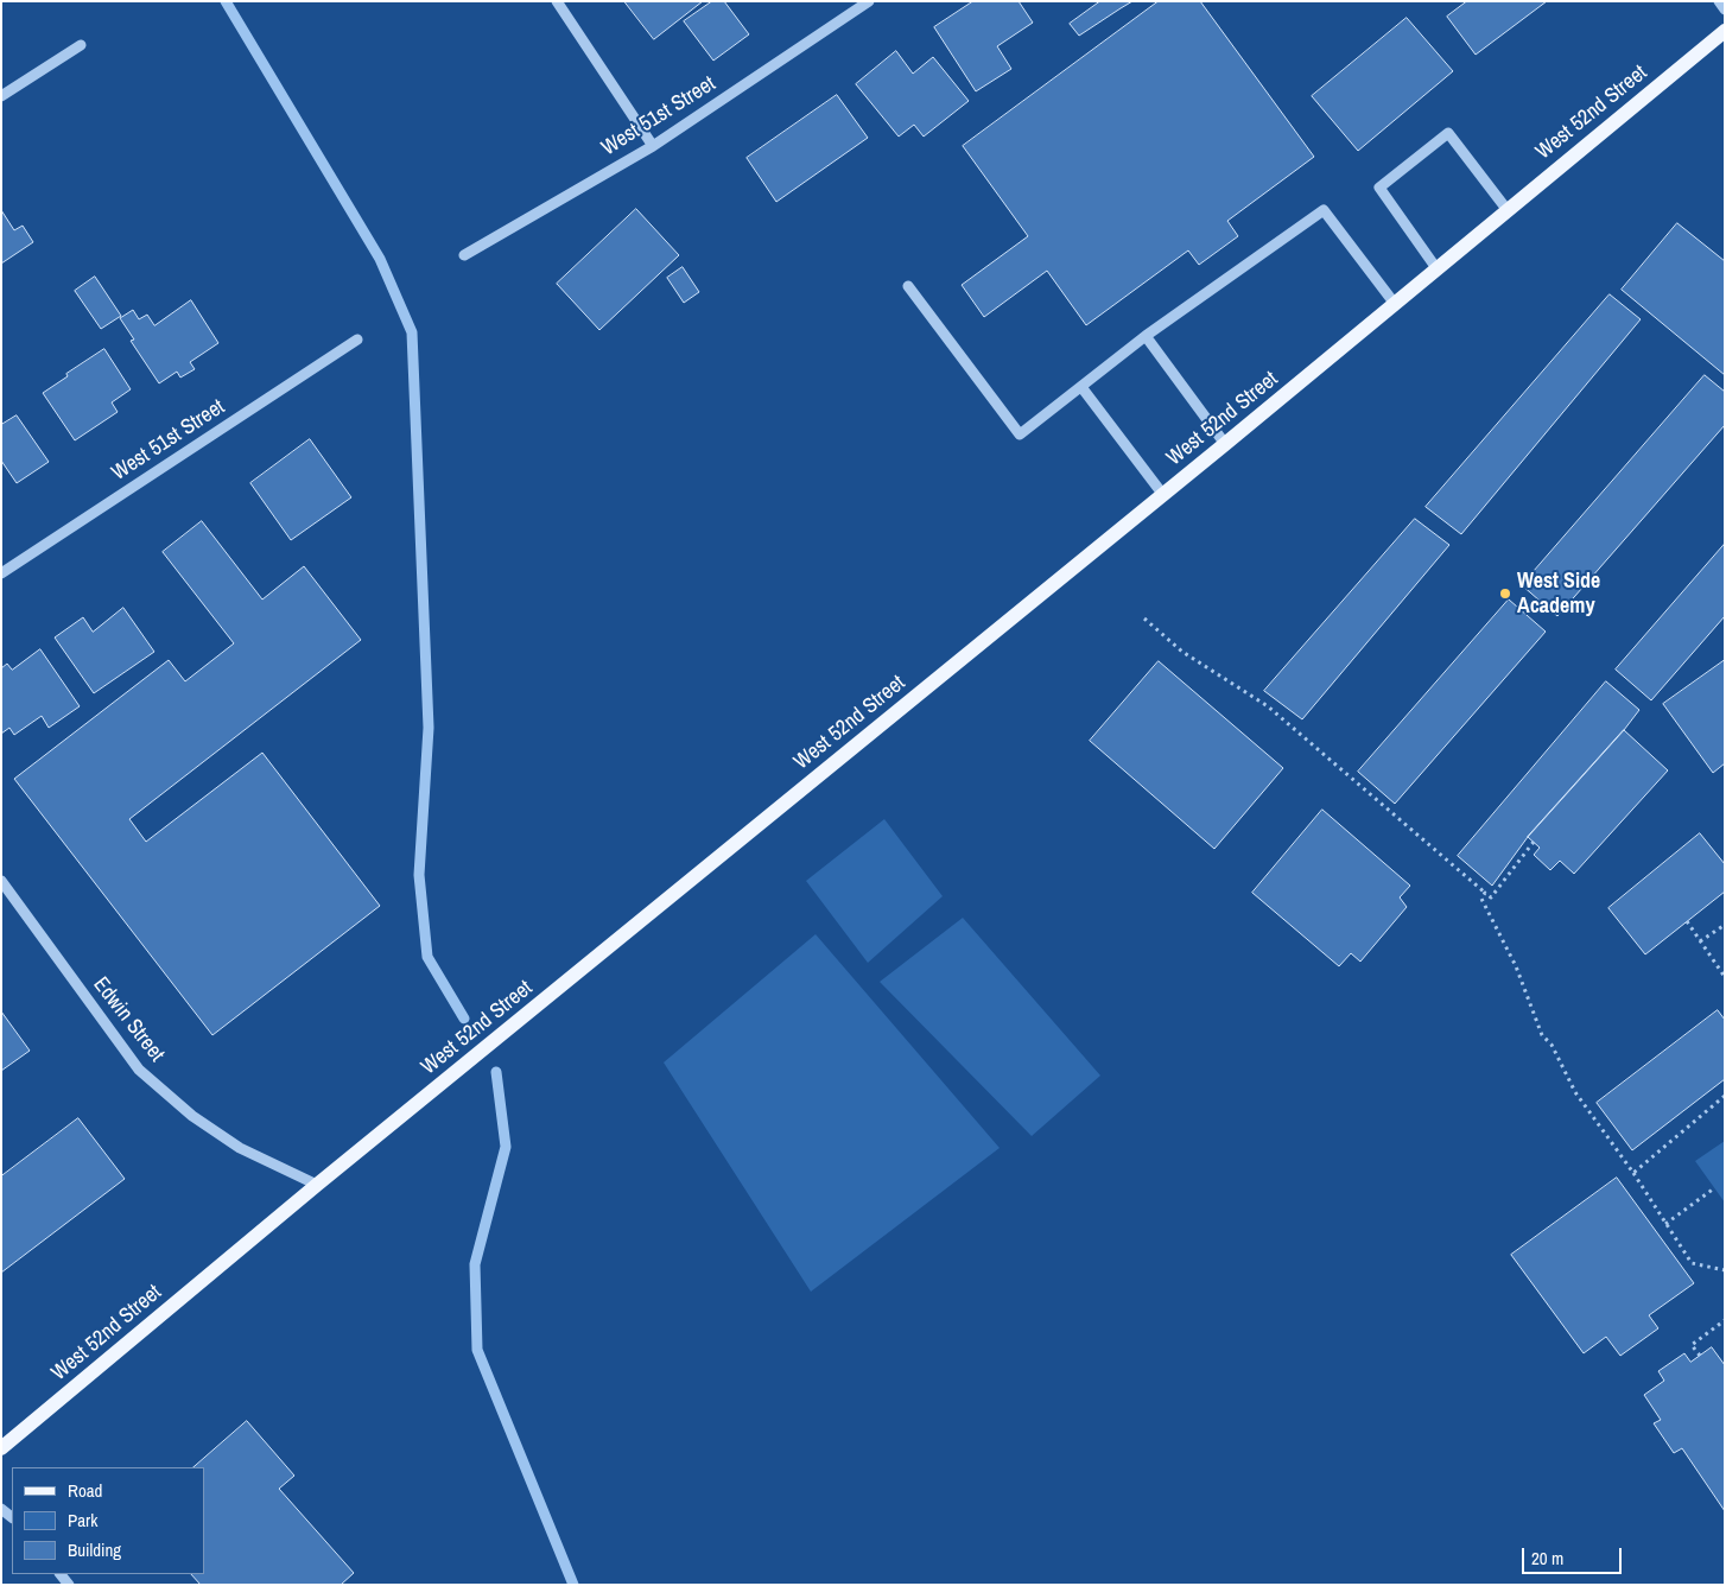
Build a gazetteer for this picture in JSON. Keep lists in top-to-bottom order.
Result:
{
  "streets": {
    "main road": ["West 52nd Street"],
    "street": ["West 51st Street", "Edwin Street"]
  },
  "crossings": [
    ["West 52nd Street", "Edwin Street"]
  ],
  "places": ["West Side Academy"],
  "legend": ["Road", "Park", "Building"],
  "scale_bar": "20 m"
}
